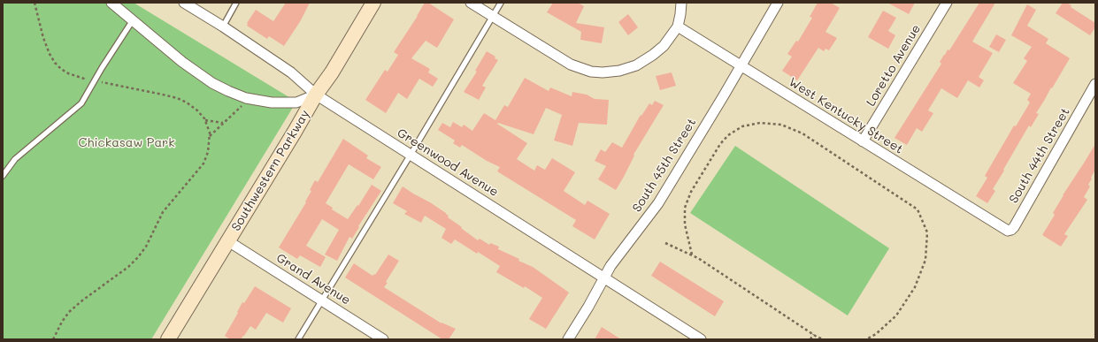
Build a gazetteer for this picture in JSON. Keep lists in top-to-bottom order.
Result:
{
  "streets": {
    "street": [
      "Loretto Avenue",
      "West Kentucky Street",
      "South 44th Street",
      "Greenwood Avenue",
      "South 45th Street",
      "Southwestern Parkway",
      "Grand Avenue"
    ]
  },
  "crossings": [
    ["Loretto Avenue", "West Kentucky Street"],
    ["West Kentucky Street", "South 44th Street"],
    ["West Kentucky Street", "South 45th Street"],
    ["Greenwood Avenue", "South 45th Street"],
    ["Greenwood Avenue", "Southwestern Parkway"],
    ["Southwestern Parkway", "Grand Avenue"]
  ],
  "parks": ["Chickasaw Park"]
}
